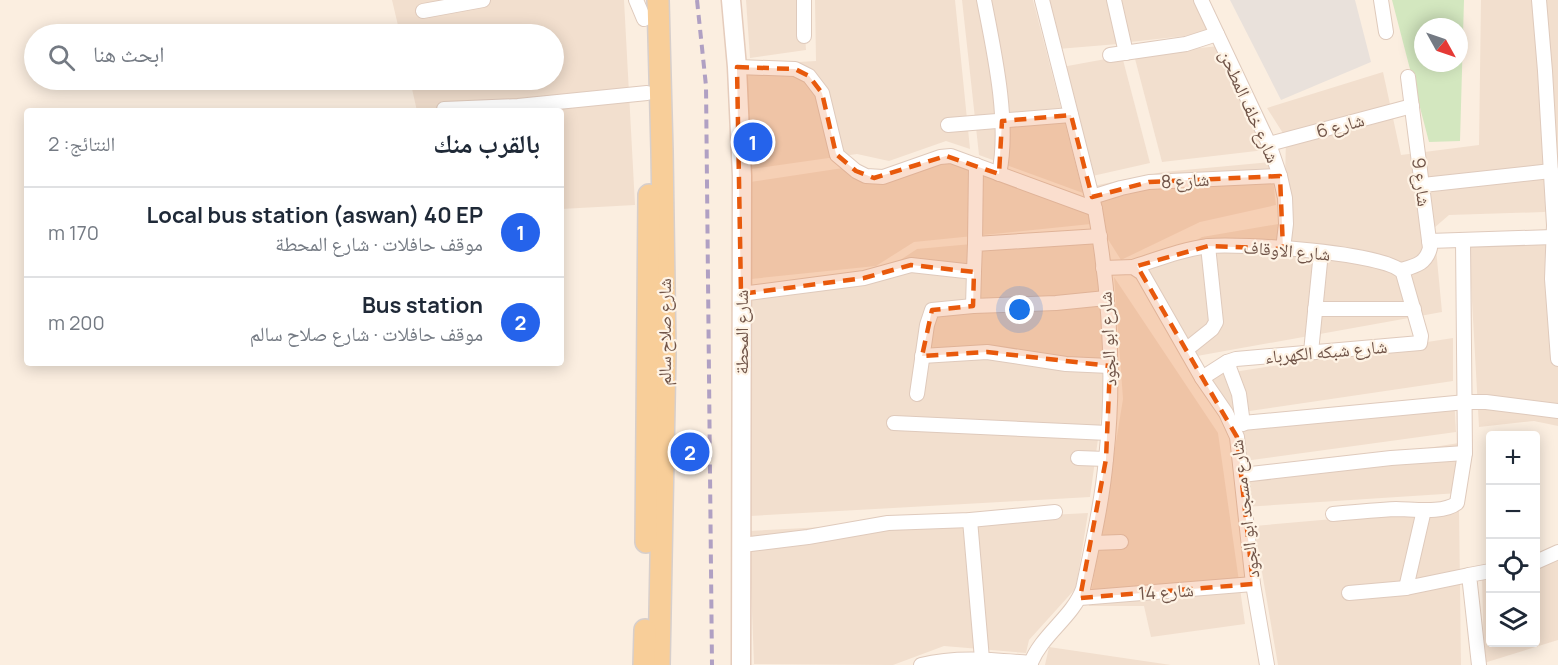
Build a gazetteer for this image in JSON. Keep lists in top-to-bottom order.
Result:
{
  "streets": {
    "main road": ["شارع صلاح سالم", "شارع المحطة"],
    "street": [
      "شارع خلف المطحن",
      "شارع 6",
      "شارع 8",
      "شارع 9",
      "شارع الاوقاف",
      "شارع ابو الجود",
      "شارع شبكه الكهرباء",
      "شارع مسجد ابو الجود",
      "شارع 14"
    ]
  },
  "crossings": [
    ["شارع خلف المطحن", "شارع 6"],
    ["شارع خلف المطحن", "شارع 8"],
    ["شارع خلف المطحن", "شارع الاوقاف"],
    ["شارع 6", "شارع 9"],
    ["شارع 8", "شارع ابو الجود"],
    ["شارع الاوقاف", "شارع مسجد ابو الجود"],
    ["شارع ابو الجود", "شارع 14"],
    ["شارع شبكه الكهرباء", "شارع مسجد ابو الجود"],
    ["شارع مسجد ابو الجود", "شارع 14"]
  ],
  "north": "bottom right",
  "page": {
    "search": "ابحث هنا",
    "heading": ["بالقرب منك", "النتائج: 2"],
    "pins": ["1", "2"],
    "list": [
      {
        "mark": "1",
        "name": "Local bus station (aswan) 40 EP",
        "note": "موقف حافلات · شارع المحطة",
        "value": "170 m"
      },
      {
        "mark": "2",
        "name": "Bus station",
        "note": "موقف حافلات · شارع صلاح سالم",
        "value": "200 m"
      }
    ],
    "map_buttons": ["+", "−"]
  }
}
